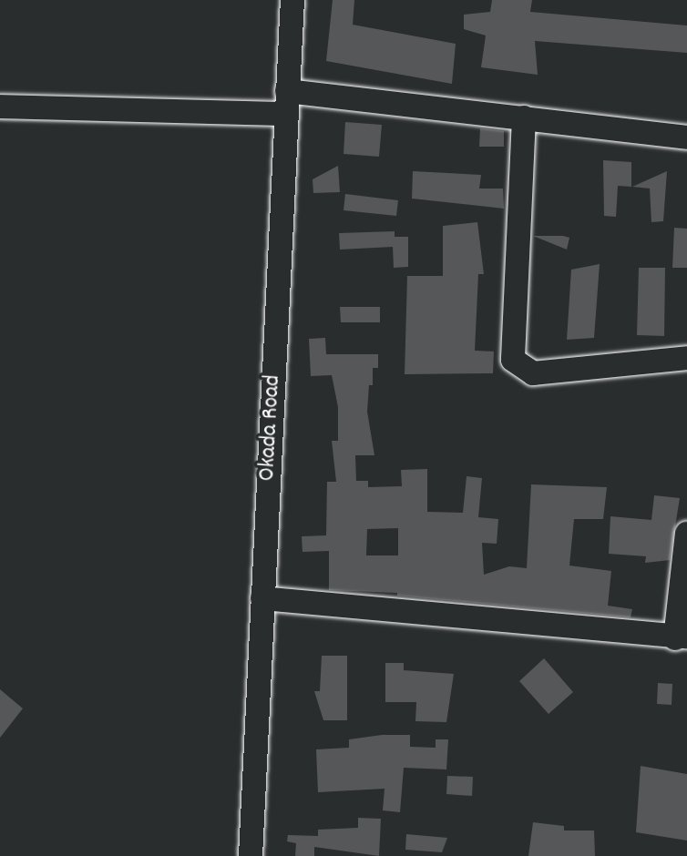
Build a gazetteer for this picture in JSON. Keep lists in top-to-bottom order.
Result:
{
  "streets": {
    "street": ["Okada Road"]
  }
}
